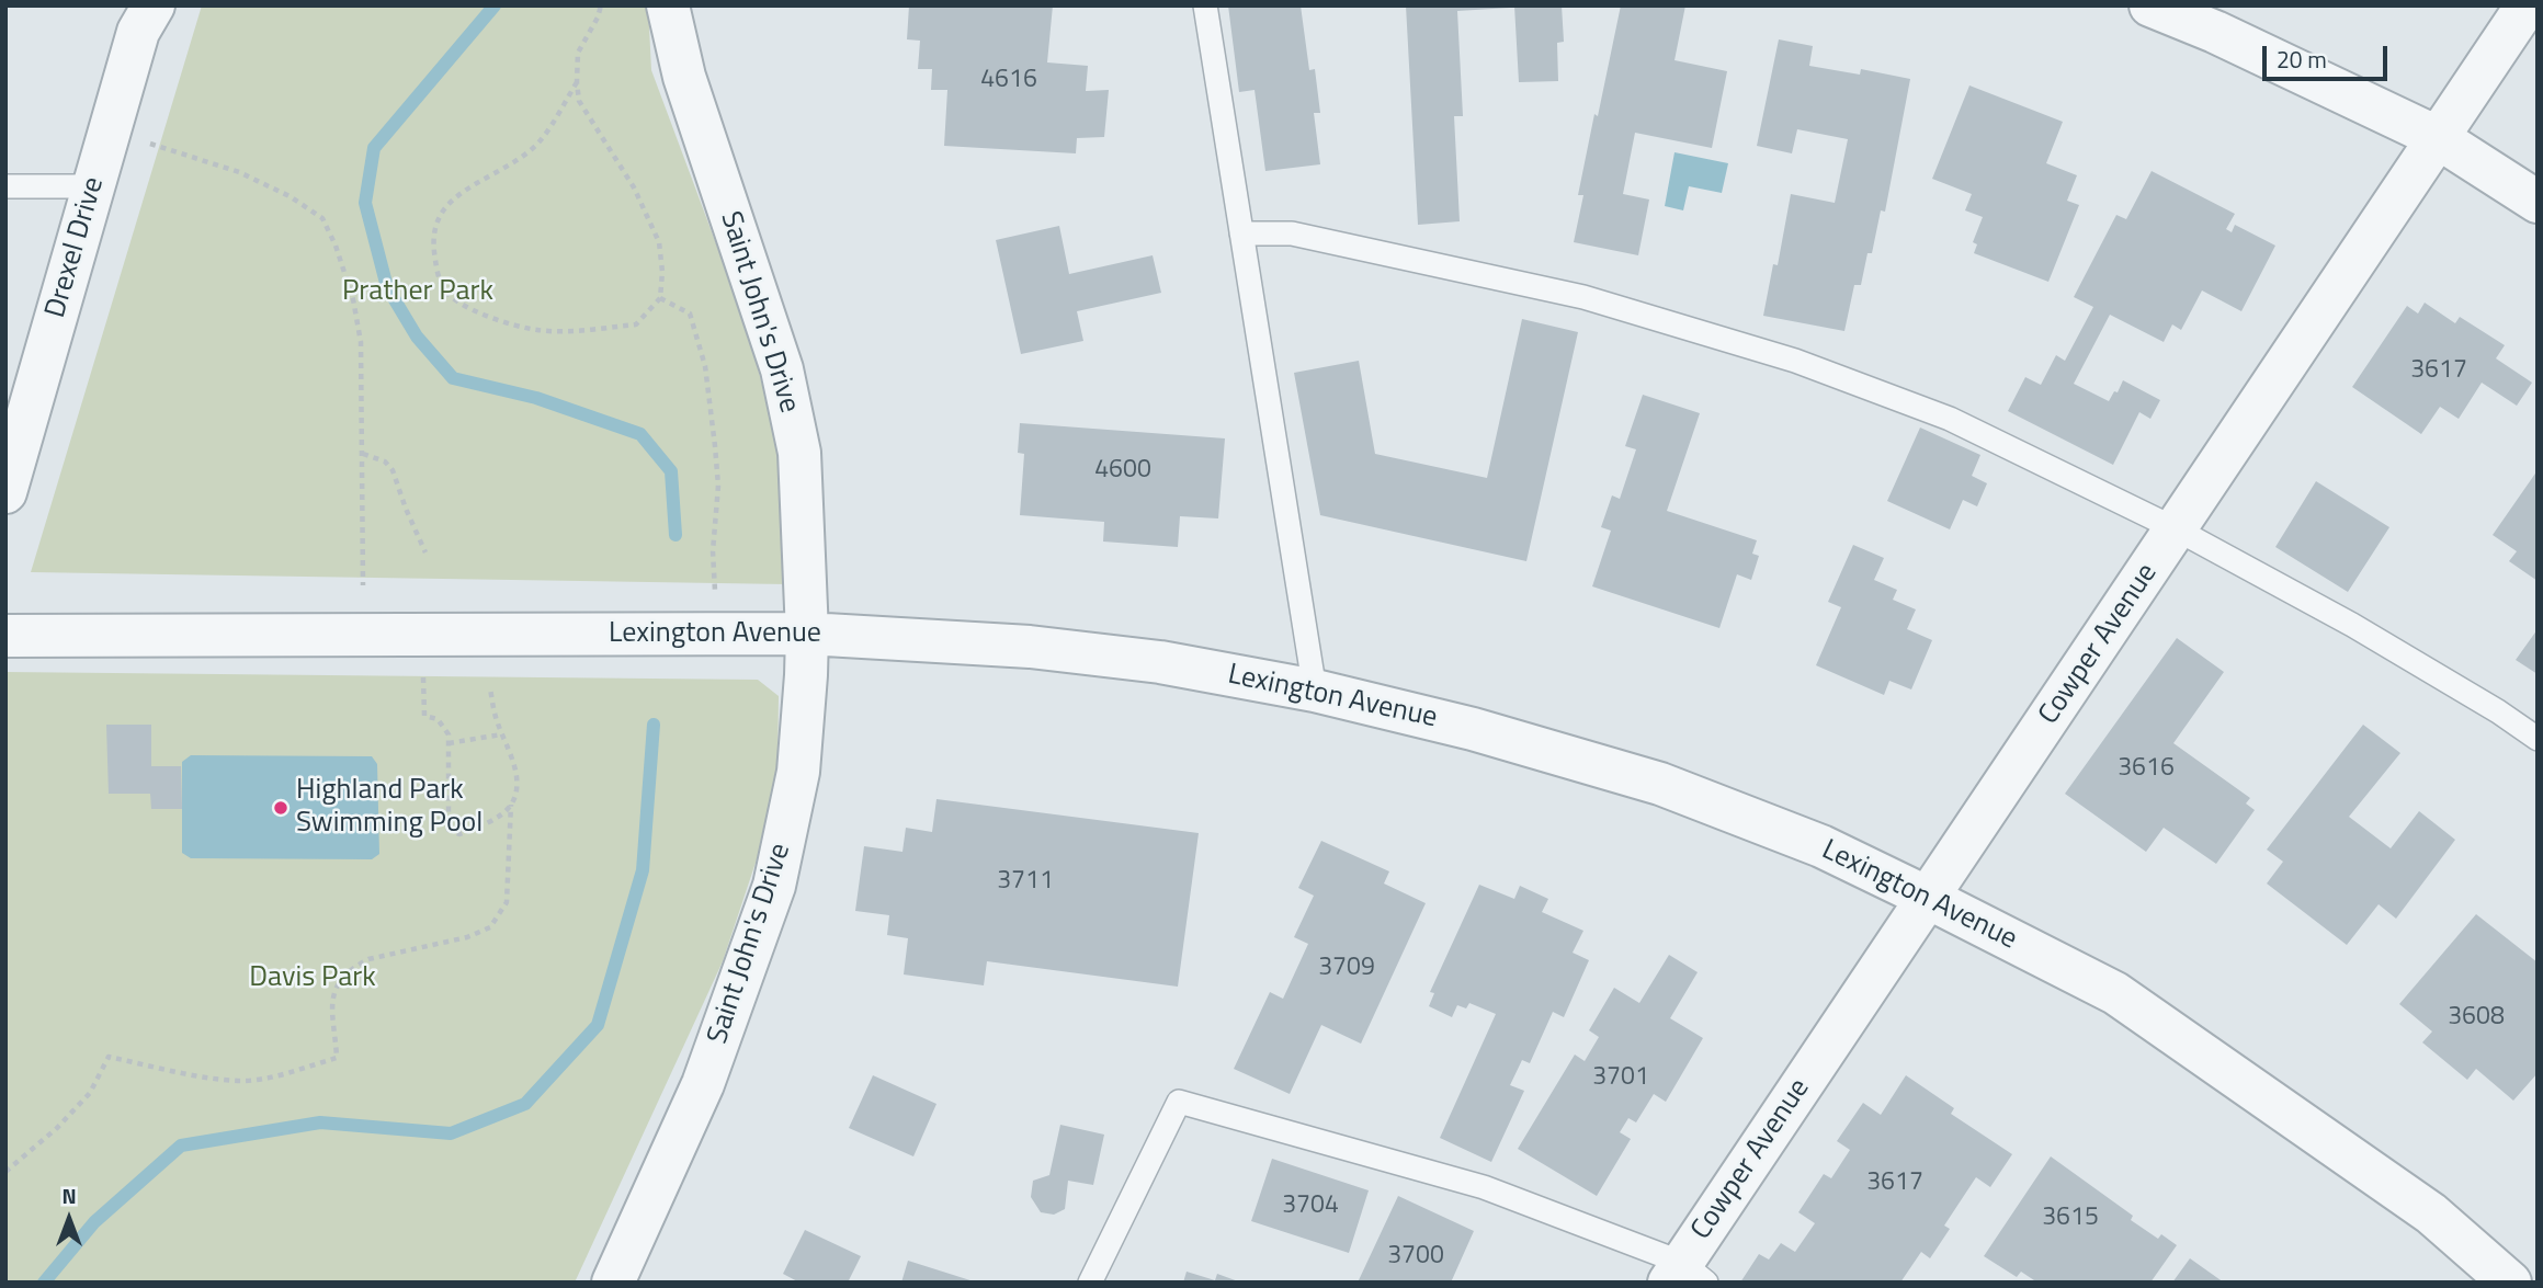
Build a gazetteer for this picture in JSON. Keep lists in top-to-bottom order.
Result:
{
  "streets": {
    "street": [
      "Drexel Drive",
      "Saint John's Drive",
      "Lexington Avenue",
      "Cowper Avenue"
    ]
  },
  "crossings": [
    ["Saint John's Drive", "Lexington Avenue"],
    ["Lexington Avenue", "Cowper Avenue"]
  ],
  "parks": ["Prather Park", "Davis Park"],
  "places": ["Highland Park Swimming Pool"],
  "house_numbers": [
    "4616",
    "3617",
    "4600",
    "3616",
    "3711",
    "3709",
    "3608",
    "3701",
    "3617",
    "3704",
    "3615",
    "3700"
  ],
  "scale_bar": "20 m",
  "north": "top"
}
